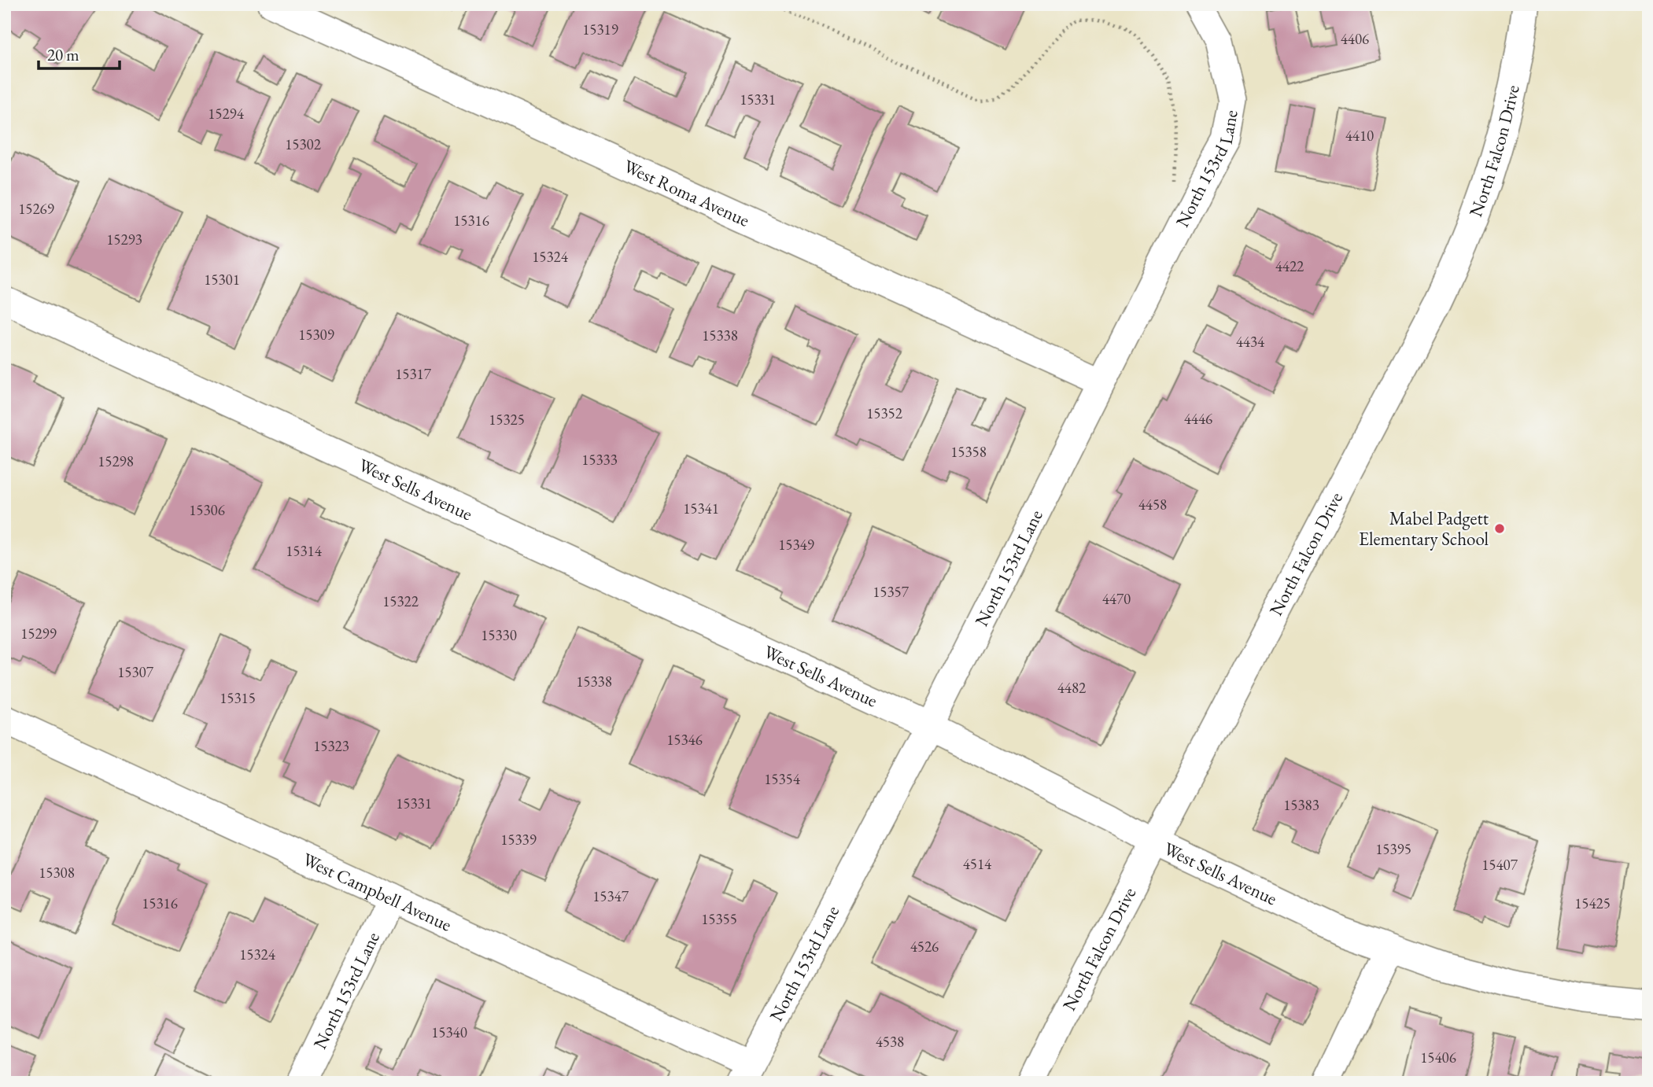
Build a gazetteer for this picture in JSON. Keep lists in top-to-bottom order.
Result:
{
  "streets": {
    "street": [
      "North Falcon Drive",
      "North 153rd Lane",
      "West Roma Avenue",
      "West Sells Avenue",
      "West Campbell Avenue"
    ]
  },
  "crossings": [
    ["North Falcon Drive", "West Sells Avenue"],
    ["North 153rd Lane", "West Roma Avenue"],
    ["North 153rd Lane", "West Sells Avenue"],
    ["North 153rd Lane", "West Campbell Avenue"]
  ],
  "places": ["Mabel Padgett Elementary School"],
  "house_numbers": [
    "15319",
    "4406",
    "15331",
    "15294",
    "4410",
    "15302",
    "15269",
    "15316",
    "15293",
    "15324",
    "4422",
    "15301",
    "15309",
    "15338",
    "4434",
    "15317",
    "15352",
    "4446",
    "15325",
    "15358",
    "15333",
    "15298",
    "4458",
    "15341",
    "15306",
    "15349",
    "15314",
    "15357",
    "4470",
    "15322",
    "15299",
    "15330",
    "15307",
    "15338",
    "4482",
    "15315",
    "15346",
    "15323",
    "15354",
    "15331",
    "15383",
    "15339",
    "15395",
    "4514",
    "15407",
    "15308",
    "15347",
    "15316",
    "15425",
    "15355",
    "4526",
    "15324",
    "15340",
    "4538",
    "15406"
  ],
  "scale_bar": "20 m"
}
